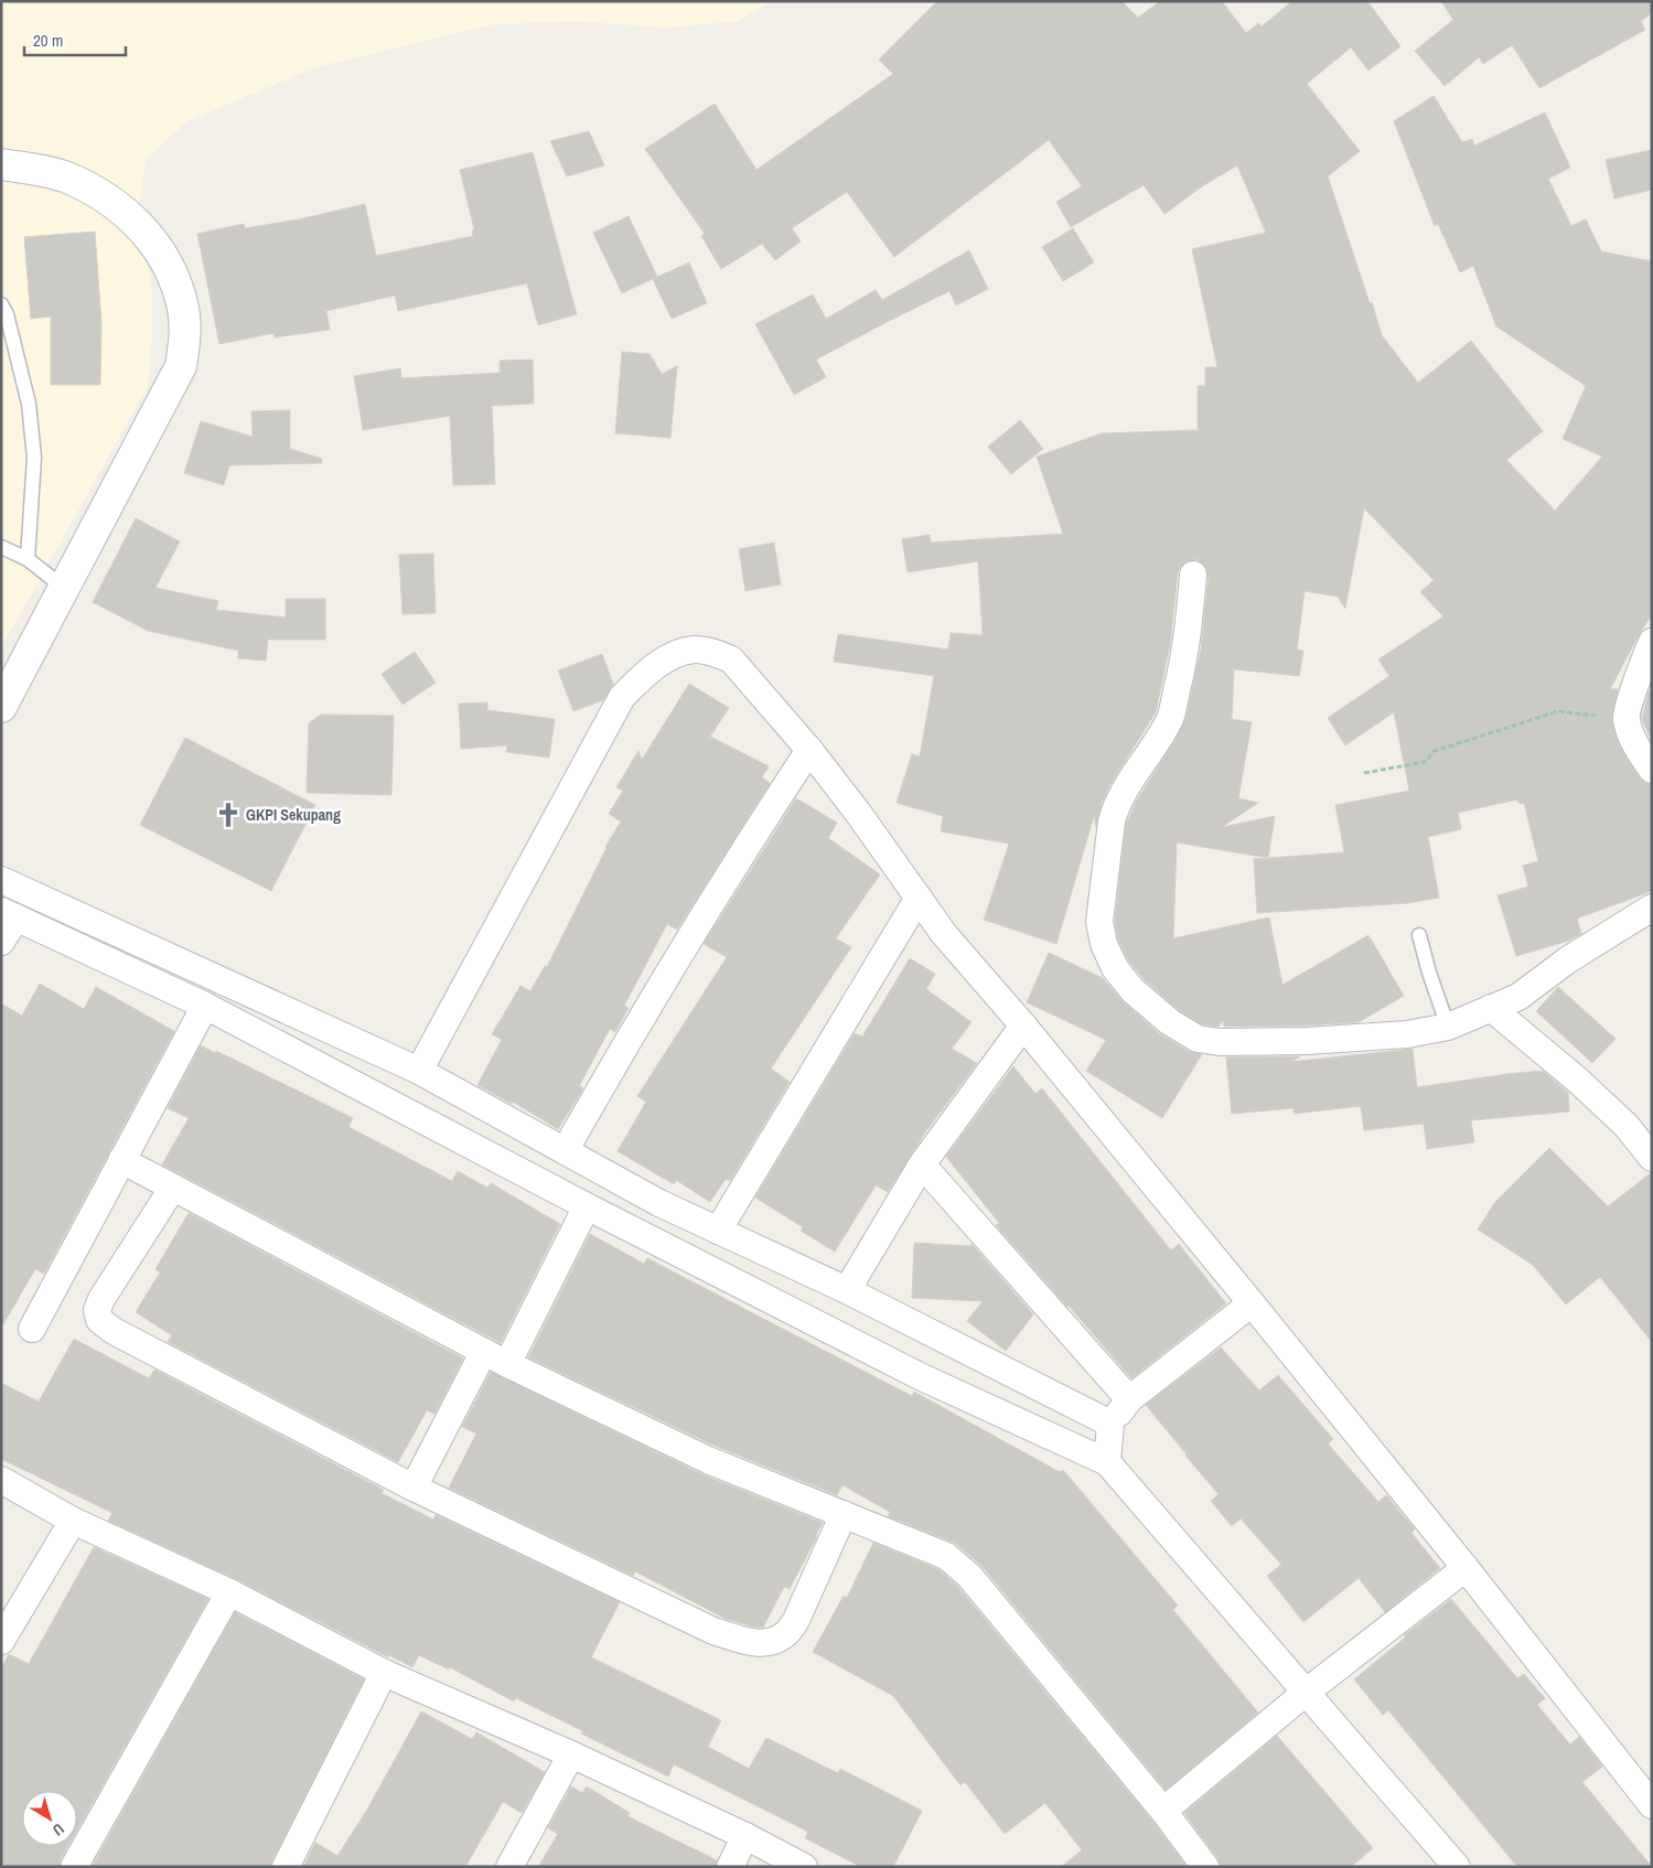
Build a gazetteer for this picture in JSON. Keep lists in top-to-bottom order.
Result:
{
  "places": {
    "church": ["GKPI Sekupang"]
  },
  "scale_bar": "20 m",
  "north": "bottom right"
}
